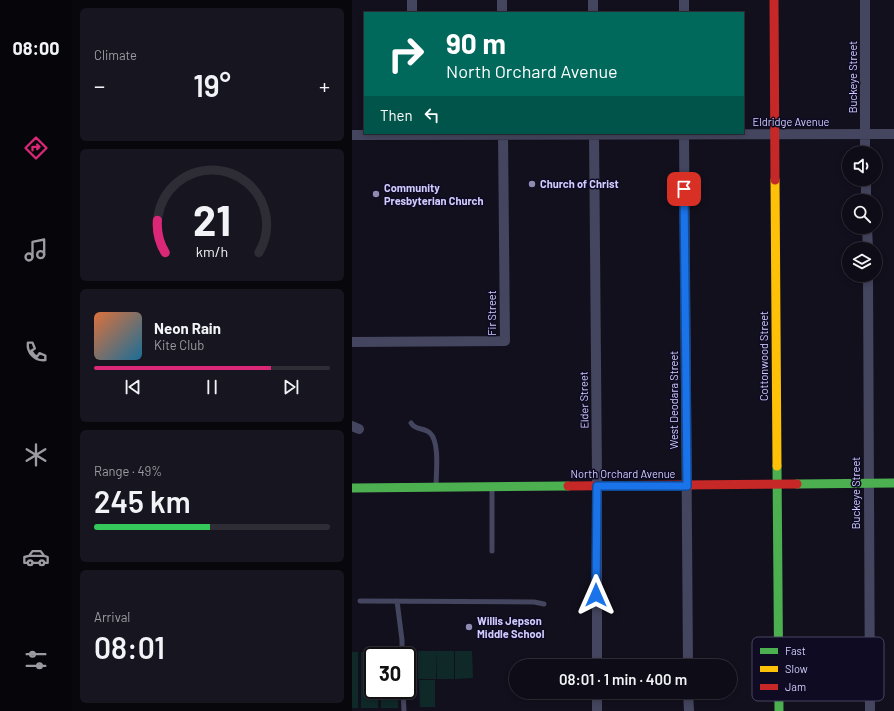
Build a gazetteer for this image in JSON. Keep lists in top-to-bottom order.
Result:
{
  "streets": {
    "street": [
      "Buckeye Street",
      "Eldridge Avenue",
      "Fir Street",
      "Cottonwood Street",
      "Elder Street",
      "West Deodara Street",
      "North Orchard Avenue"
    ]
  },
  "crossings": [
    ["Buckeye Street", "Eldridge Avenue"],
    ["Buckeye Street", "North Orchard Avenue"],
    ["Eldridge Avenue", "Fir Street"],
    ["Eldridge Avenue", "Cottonwood Street"],
    ["Eldridge Avenue", "West Deodara Street"],
    ["Cottonwood Street", "North Orchard Avenue"],
    ["Elder Street", "North Orchard Avenue"],
    ["West Deodara Street", "North Orchard Avenue"]
  ],
  "places": ["Church of Christ", "Community Presbyterian Church", "Willis Jepson Middle School"],
  "legend": ["Fast", "Slow", "Jam"],
  "page": {
    "tabs": "08:00",
    "tile": [
      "Climate",
      ["Range · 49%", "245 km"],
      ["Arrival", "08:01"]
    ],
    "turn": ["90 m", "North Orchard Avenue"],
    "heat": ["−", "19°", "+"],
    "then": "Then",
    "song": ["Neon Rain", "Kite Club"],
    "limit": "30",
    "trip": "08:01 · 1 min · 400 m",
    "gauge": ["21", "km/h"]
  }
}
